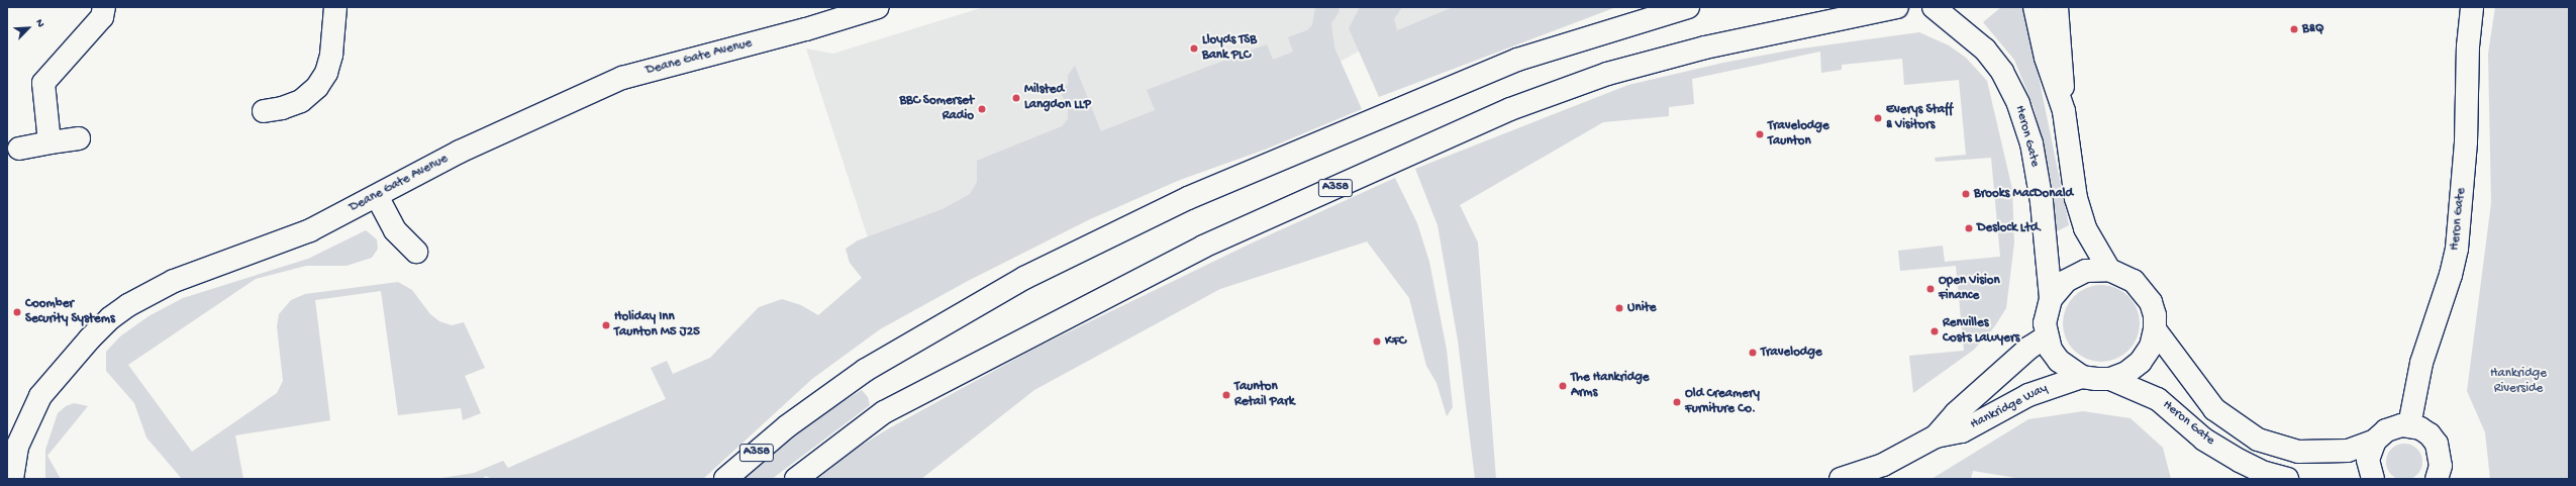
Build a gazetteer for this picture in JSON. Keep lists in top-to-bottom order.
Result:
{
  "streets": {
    "street": [
      "Deane Gate Avenue",
      "Heron Gate",
      "A358",
      "Hankridge Way"
    ]
  },
  "crossings": [
    ["Heron Gate", "Hankridge Way"]
  ],
  "parks": ["Hankridge Riverside"],
  "places": [
    "B&Q",
    "Lloyds TSB Bank PLC",
    "Milsted Langdon LLP",
    "BBC Somerset Radio",
    "Everys Staff & Visitors",
    "Travelodge Taunton",
    "Brooks MacDonald",
    "Deslock Ltd.",
    "Open Vision Finance",
    "Unite",
    "Coomber Security Systems",
    "Holiday Inn Taunton M5 J25",
    "Renvilles Costs Lawyers",
    "KFC",
    "Travelodge",
    "The Hankridge Arms",
    "Taunton Retail Park",
    "Old Creamery Furniture Co."
  ],
  "north": "top right"
}
